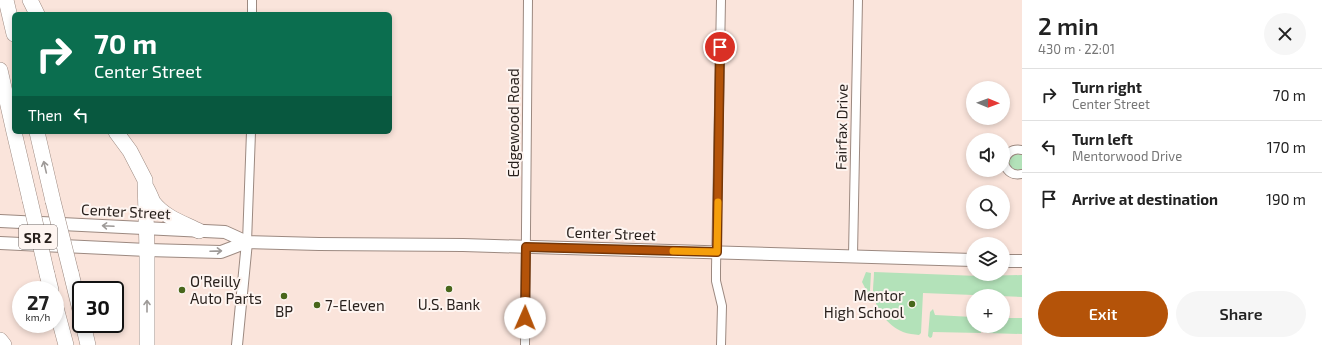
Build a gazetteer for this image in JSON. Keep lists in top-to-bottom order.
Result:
{
  "streets": {
    "highway": ["SR 2"],
    "main road": ["Center Street"],
    "street": ["Edgewood Road", "Fairfax Drive"]
  },
  "crossings": [
    ["Edgewood Road", "Center Street"],
    ["Fairfax Drive", "Center Street"]
  ],
  "places": [
    "U.S. Bank",
    "O'Reilly Auto Parts",
    "BP",
    "Mentor High School",
    "7-Eleven"
  ],
  "north": "right",
  "page": {
    "heading": ["2 min", "430 m · 22:01"],
    "turn": ["70 m", "Center Street"],
    "list": [
      {
        "name": "Turn right",
        "note": "Center Street",
        "value": "70 m"
      },
      {
        "name": "Turn left",
        "note": "Mentorwood Drive",
        "value": "170 m"
      },
      {
        "name": "Arrive at destination",
        "value": "190 m"
      }
    ],
    "map_buttons": "+",
    "then": "Then",
    "speed": "27 km/h",
    "limit": "30",
    "buttons": ["Exit", "Share"]
  }
}
